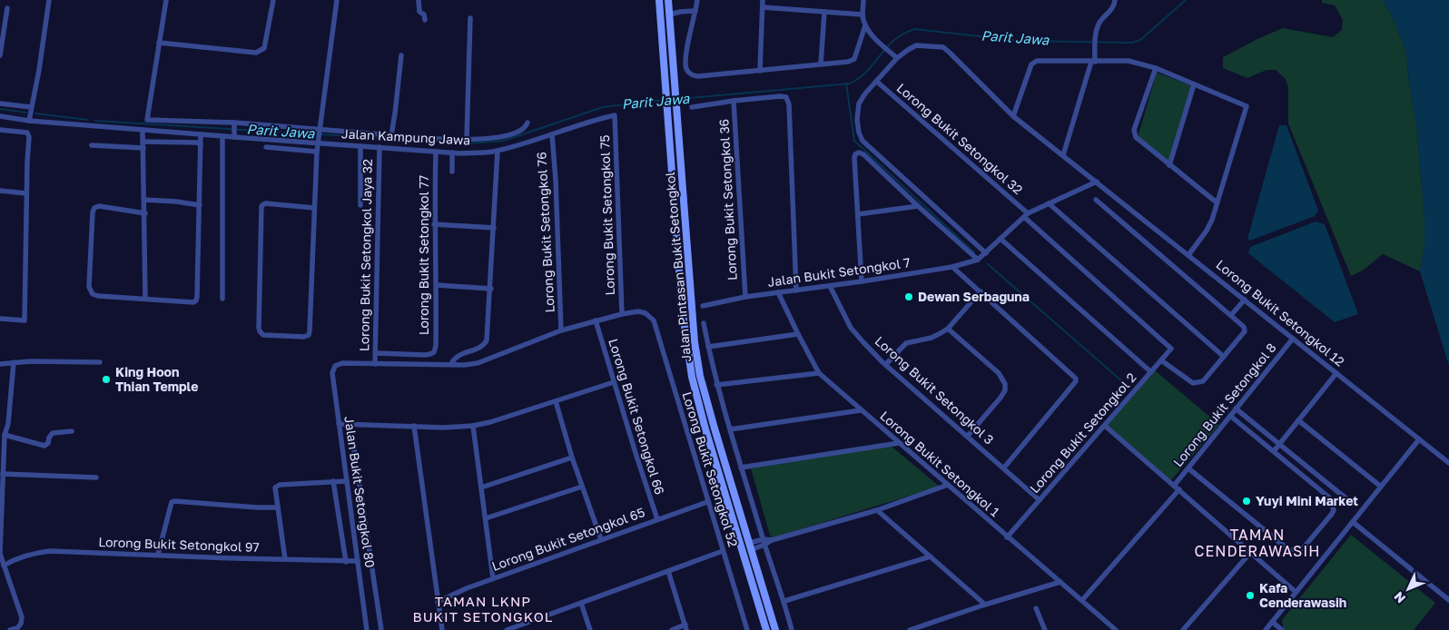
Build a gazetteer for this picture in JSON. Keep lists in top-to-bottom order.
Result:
{
  "streets": {
    "main road": ["Jalan Pintasan Bukit Setongkol"],
    "street": [
      "Jalan Kampung Jawa",
      "Lorong Bukit Setongkol 32",
      "Lorong Bukit Setongkol 36",
      "Lorong Bukit Setongkol 75",
      "Lorong Bukit Setongkol 76",
      "Lorong Bukit Setongkol Jaya 32",
      "Lorong Bukit Setongkol 77",
      "Jalan Bukit Setongkol 7",
      "Lorong Bukit Setongkol 12",
      "Lorong Bukit Setongkol 3",
      "Lorong Bukit Setongkol 8",
      "Lorong Bukit Setongkol 66",
      "Lorong Bukit Setongkol 2",
      "Lorong Bukit Setongkol 1",
      "Lorong Bukit Setongkol 52",
      "Jalan Bukit Setongkol 80",
      "Lorong Bukit Setongkol 65",
      "Lorong Bukit Setongkol 97"
    ]
  },
  "crossings": [
    ["Jalan Kampung Jawa", "Lorong Bukit Setongkol 75"],
    ["Jalan Kampung Jawa", "Lorong Bukit Setongkol 76"],
    ["Jalan Kampung Jawa", "Lorong Bukit Setongkol Jaya 32"],
    ["Jalan Kampung Jawa", "Lorong Bukit Setongkol 77"],
    ["Lorong Bukit Setongkol 32", "Lorong Bukit Setongkol 12"],
    ["Lorong Bukit Setongkol 36", "Jalan Bukit Setongkol 7"],
    ["Lorong Bukit Setongkol 75", "Lorong Bukit Setongkol 52"],
    ["Lorong Bukit Setongkol Jaya 32", "Lorong Bukit Setongkol 77"],
    ["Lorong Bukit Setongkol Jaya 32", "Jalan Bukit Setongkol 80"],
    ["Jalan Bukit Setongkol 7", "Lorong Bukit Setongkol 3"],
    ["Jalan Bukit Setongkol 7", "Lorong Bukit Setongkol 1"],
    ["Lorong Bukit Setongkol 12", "Lorong Bukit Setongkol 8"],
    ["Lorong Bukit Setongkol 3", "Lorong Bukit Setongkol 2"],
    ["Lorong Bukit Setongkol 66", "Lorong Bukit Setongkol 65"],
    ["Lorong Bukit Setongkol 2", "Lorong Bukit Setongkol 1"],
    ["Lorong Bukit Setongkol 52", "Lorong Bukit Setongkol 65"],
    ["Jalan Bukit Setongkol 80", "Lorong Bukit Setongkol 97"]
  ],
  "districts": ["TAMAN CENDERAWASIH", "TAMAN LKNP BUKIT SETONGKOL"],
  "water": ["Parit Jawa"],
  "places": [
    "Dewan Serbaguna",
    "King Hoon Thian Temple",
    "Yuyi Mini Market",
    "Kafa Cenderawasih"
  ],
  "north": "bottom left"
}
